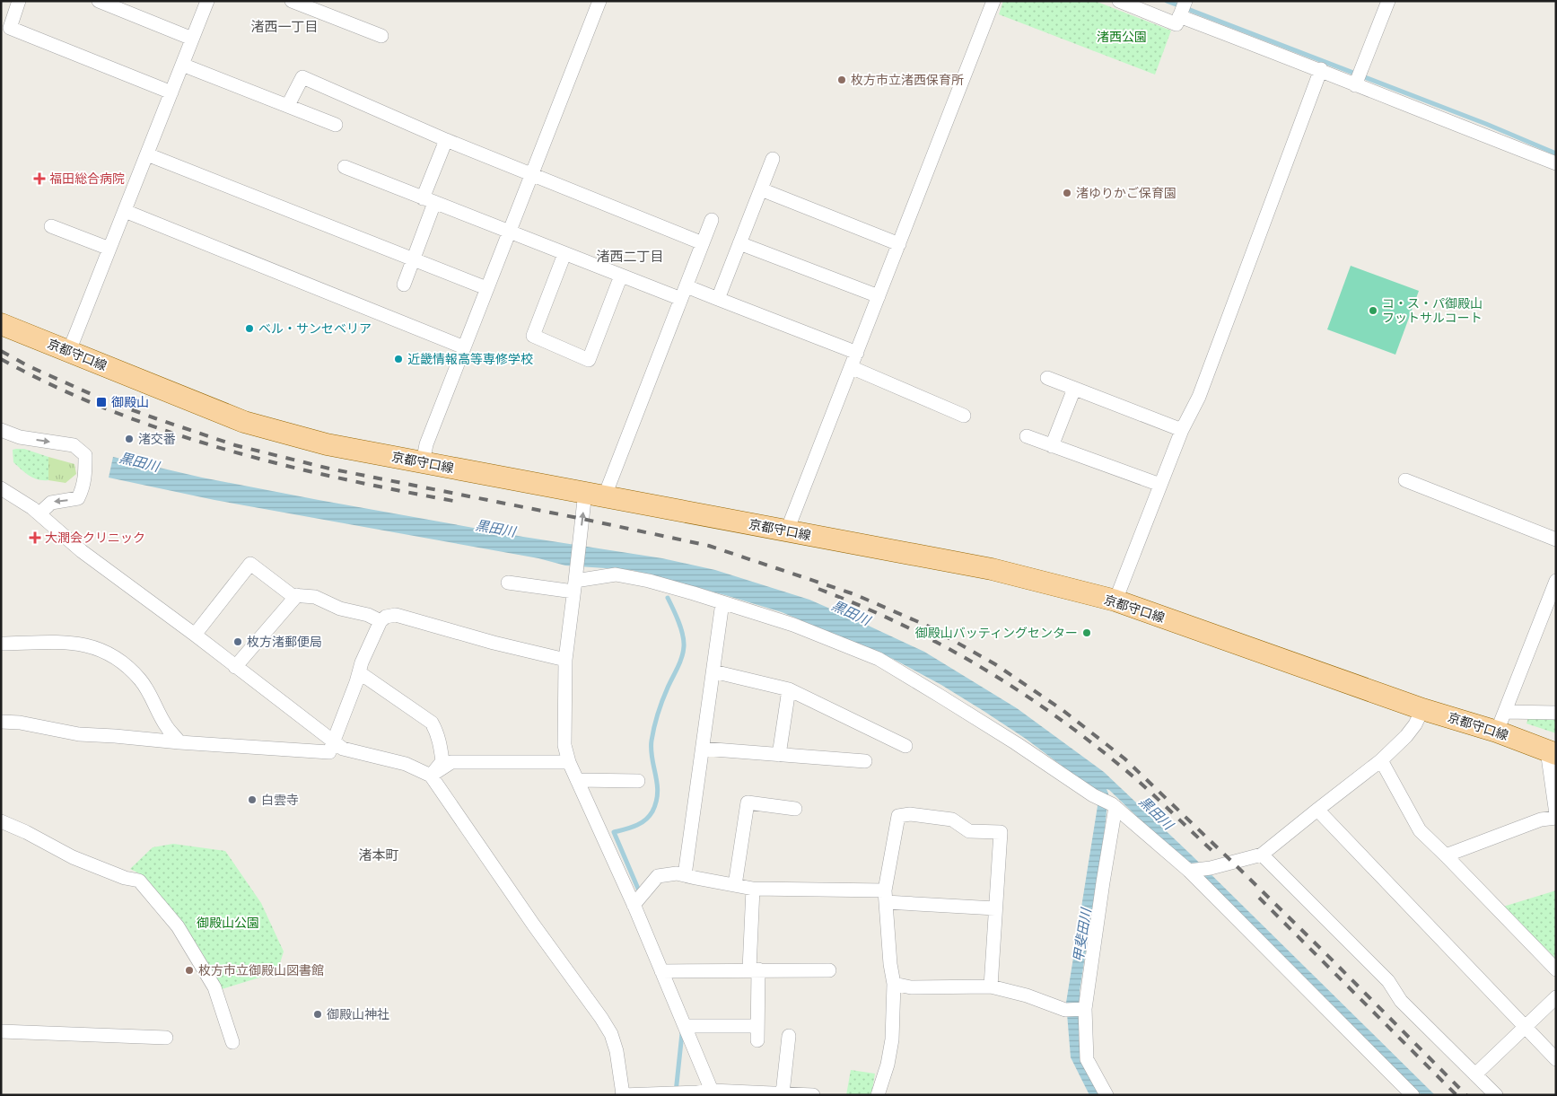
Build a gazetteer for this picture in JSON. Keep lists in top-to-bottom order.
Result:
{
  "streets": {
    "main road": ["京都守口線"]
  },
  "districts": ["渚西一丁目", "渚西二丁目", "渚本町"],
  "water": ["黒田川", "甲斐田川"],
  "parks": ["渚西公園", "御殿山公園"],
  "places": {
    "other": [
      "枚方市立渚西保育所",
      "渚ゆりかご保育園",
      "コ・ス・パ御殿山 フットサルコート",
      "ベル・サンセベリア",
      "近畿情報高等専修学校",
      "渚交番",
      "御殿山バッティングセンター",
      "枚方渚郵便局",
      "白雲寺",
      "枚方市立御殿山図書館",
      "御殿山神社"
    ],
    "health": ["福田総合病院", "大潤会クリニック"],
    "transit": ["御殿山"]
  }
}
